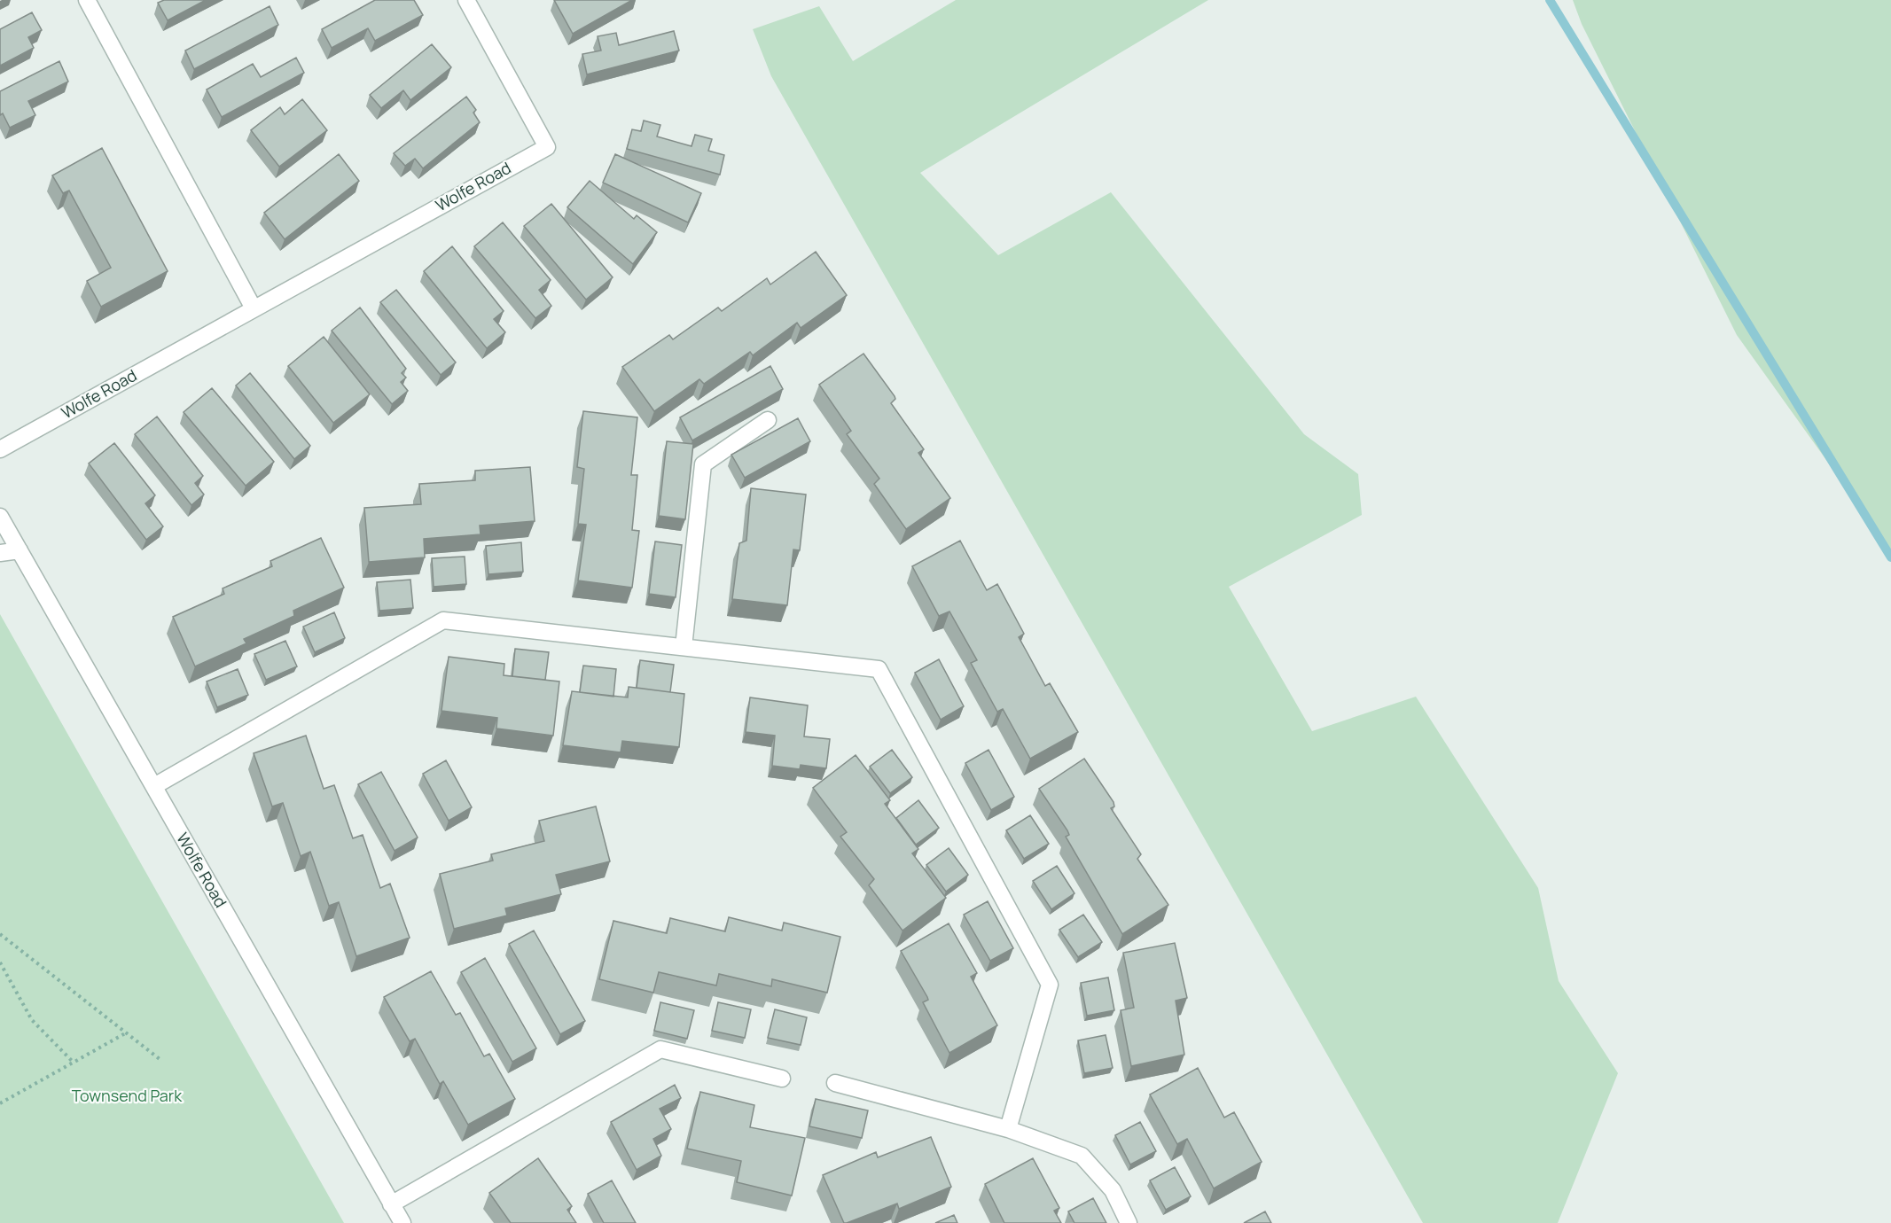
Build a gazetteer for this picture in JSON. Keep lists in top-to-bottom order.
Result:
{
  "streets": {
    "street": ["Wolfe Road"]
  },
  "parks": ["Townsend Park"]
}
